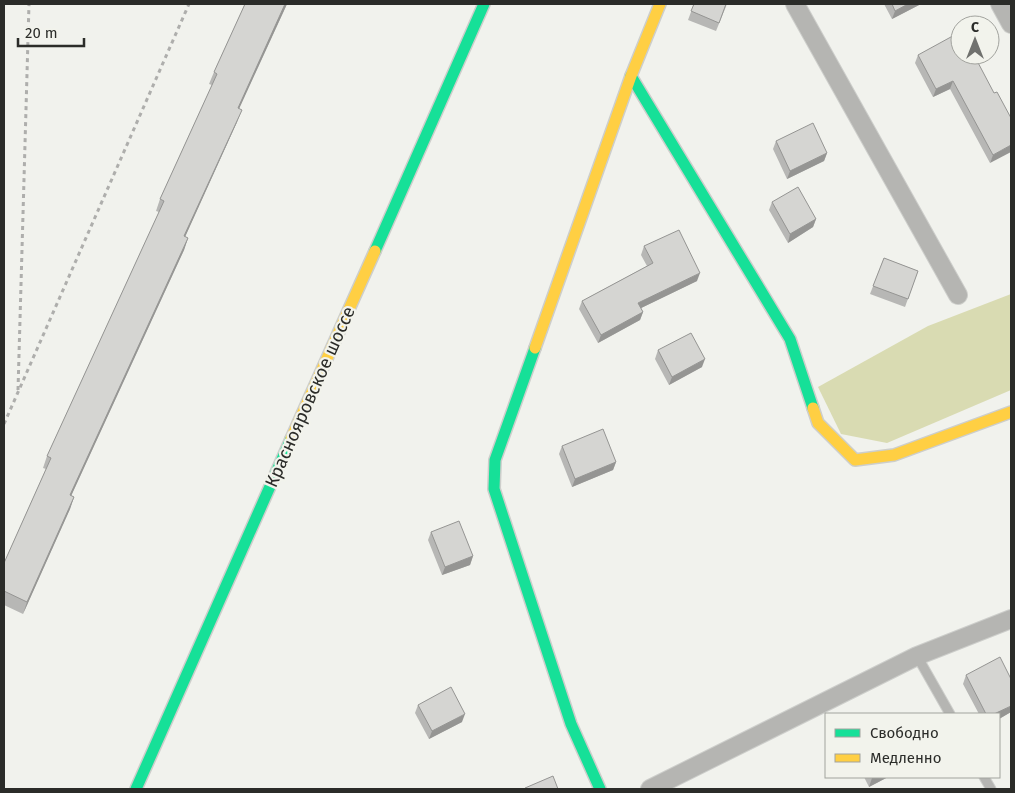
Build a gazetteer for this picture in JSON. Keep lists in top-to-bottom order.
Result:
{
  "streets": {
    "street": ["Краснояровское шоссе"]
  },
  "legend": ["Свободно", "Медленно"],
  "scale_bar": "20 m",
  "north": "top"
}
